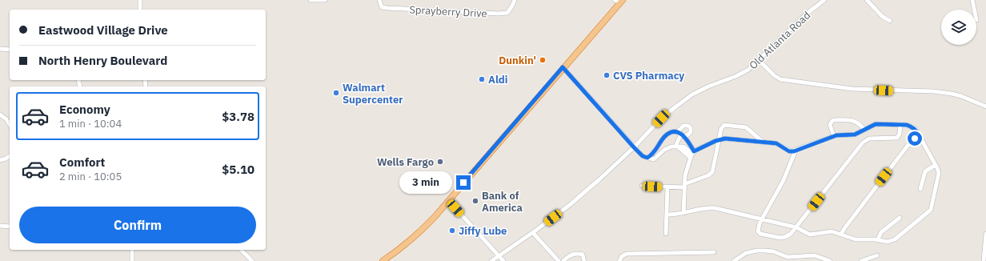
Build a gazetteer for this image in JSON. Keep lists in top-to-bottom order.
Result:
{
  "streets": {
    "street": ["Sprayberry Drive", "Old Atlanta Road"]
  },
  "places": [
    "Dunkin'",
    "CVS Pharmacy",
    "Aldi",
    "Walmart Supercenter",
    "Wells Fargo",
    "Bank of America",
    "Jiffy Lube"
  ],
  "page": {
    "banner": ["Eastwood Village Drive", "North Henry Boulevard"],
    "list": [
      {
        "name": "Economy",
        "note": "1 min · 10:04",
        "value": "$3.78"
      },
      {
        "name": "Comfort",
        "note": "2 min · 10:05",
        "value": "$5.10"
      }
    ],
    "bubble": "3 min",
    "buttons": "Confirm"
  }
}
